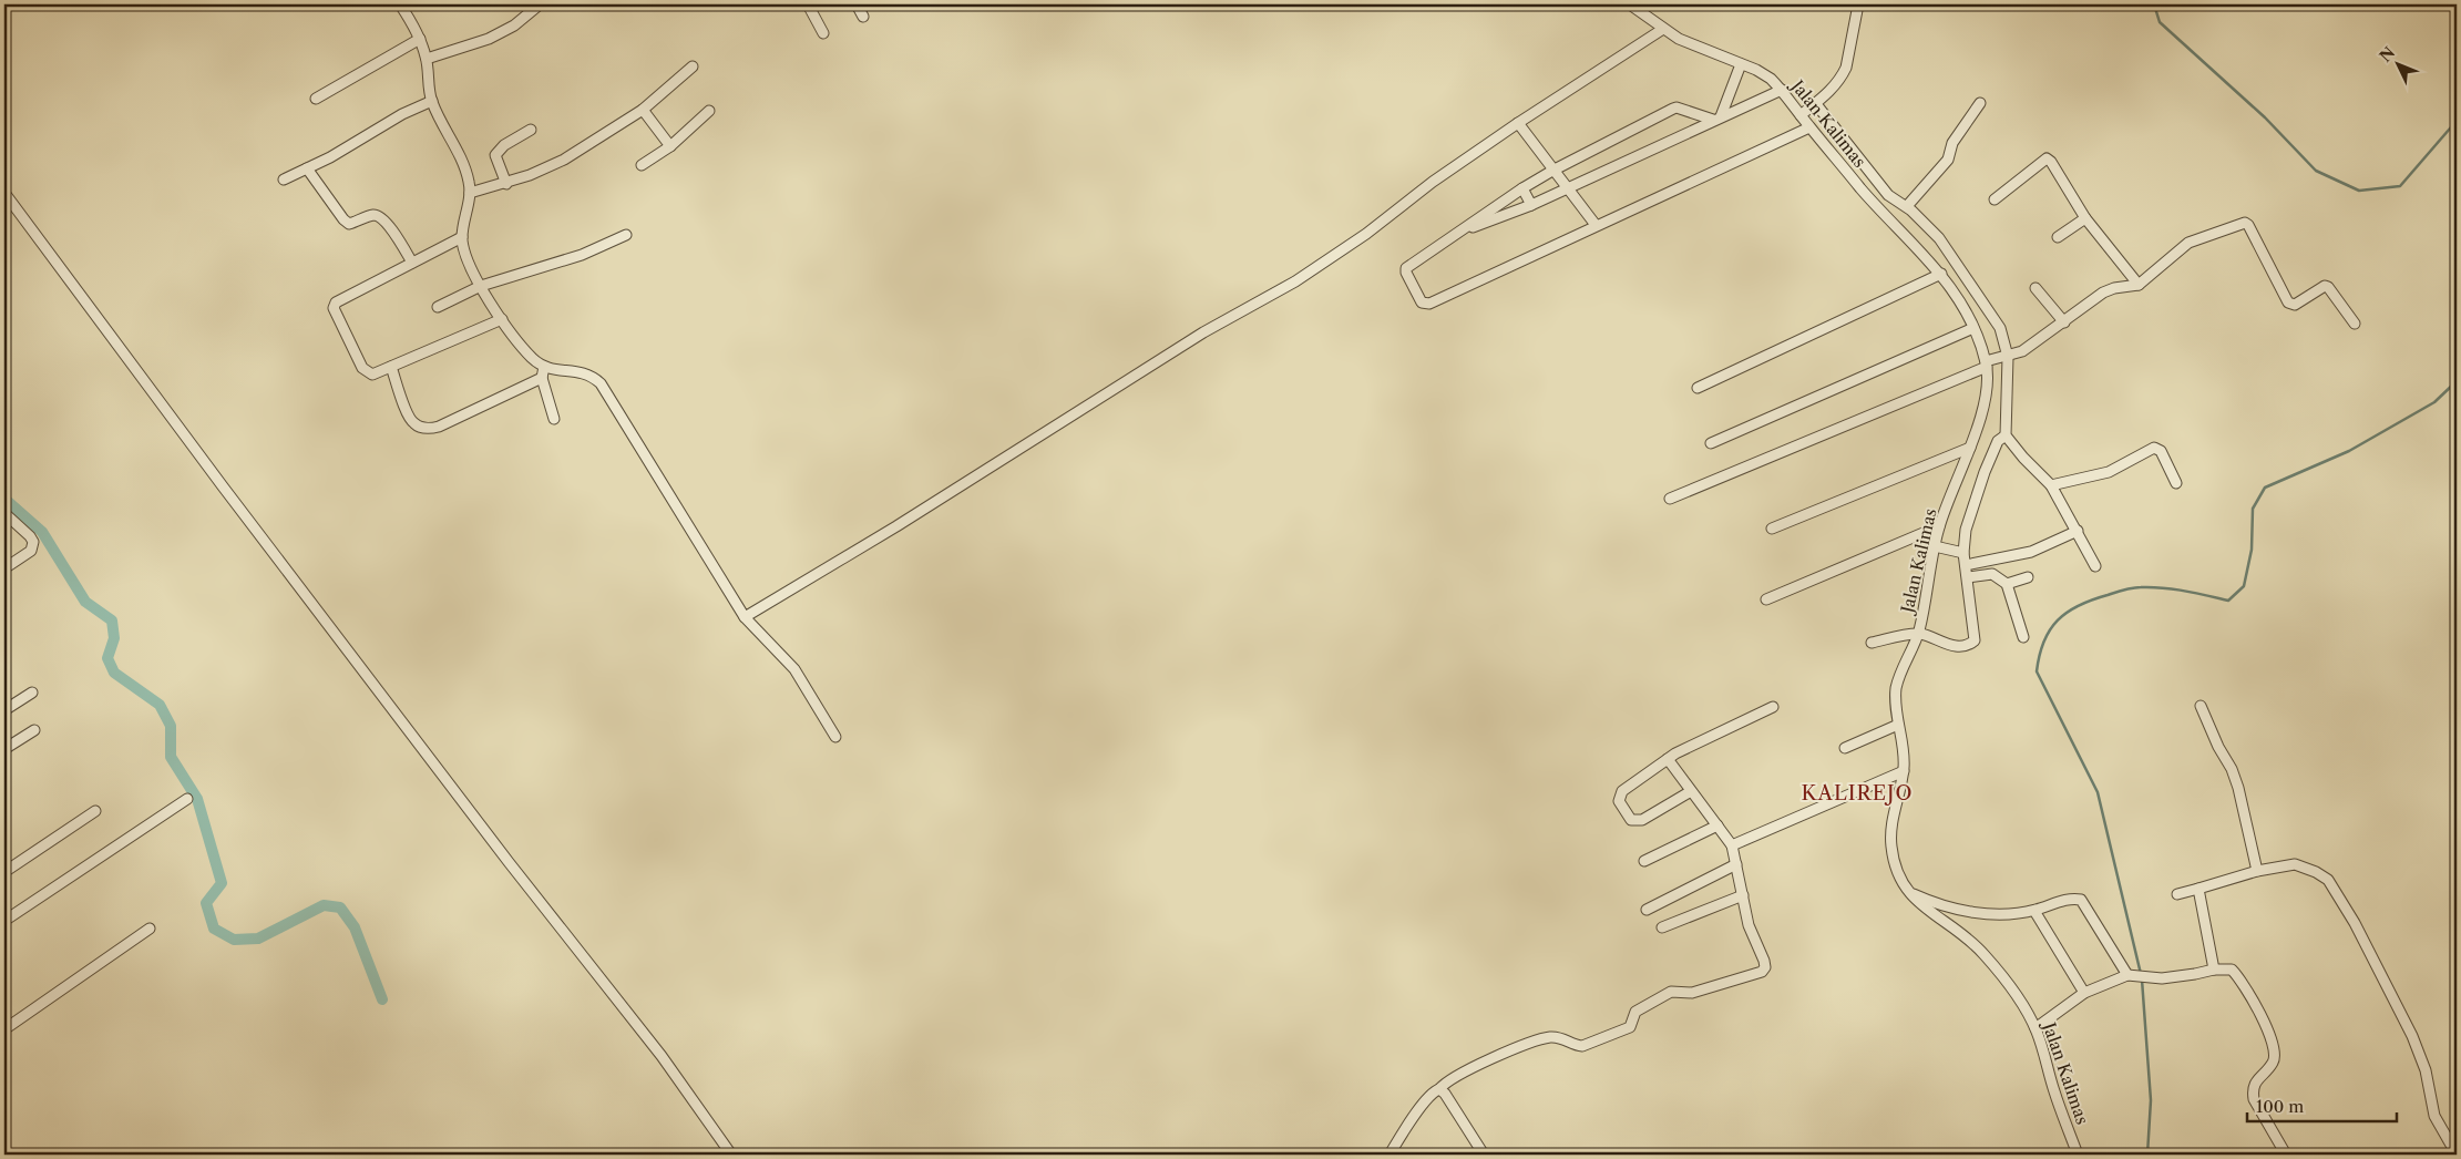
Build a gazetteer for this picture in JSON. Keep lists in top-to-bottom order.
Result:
{
  "streets": {
    "street": ["Jalan Kalimas"]
  },
  "districts": ["KALIREJO"],
  "scale_bar": "100 m",
  "north": "top left"
}
